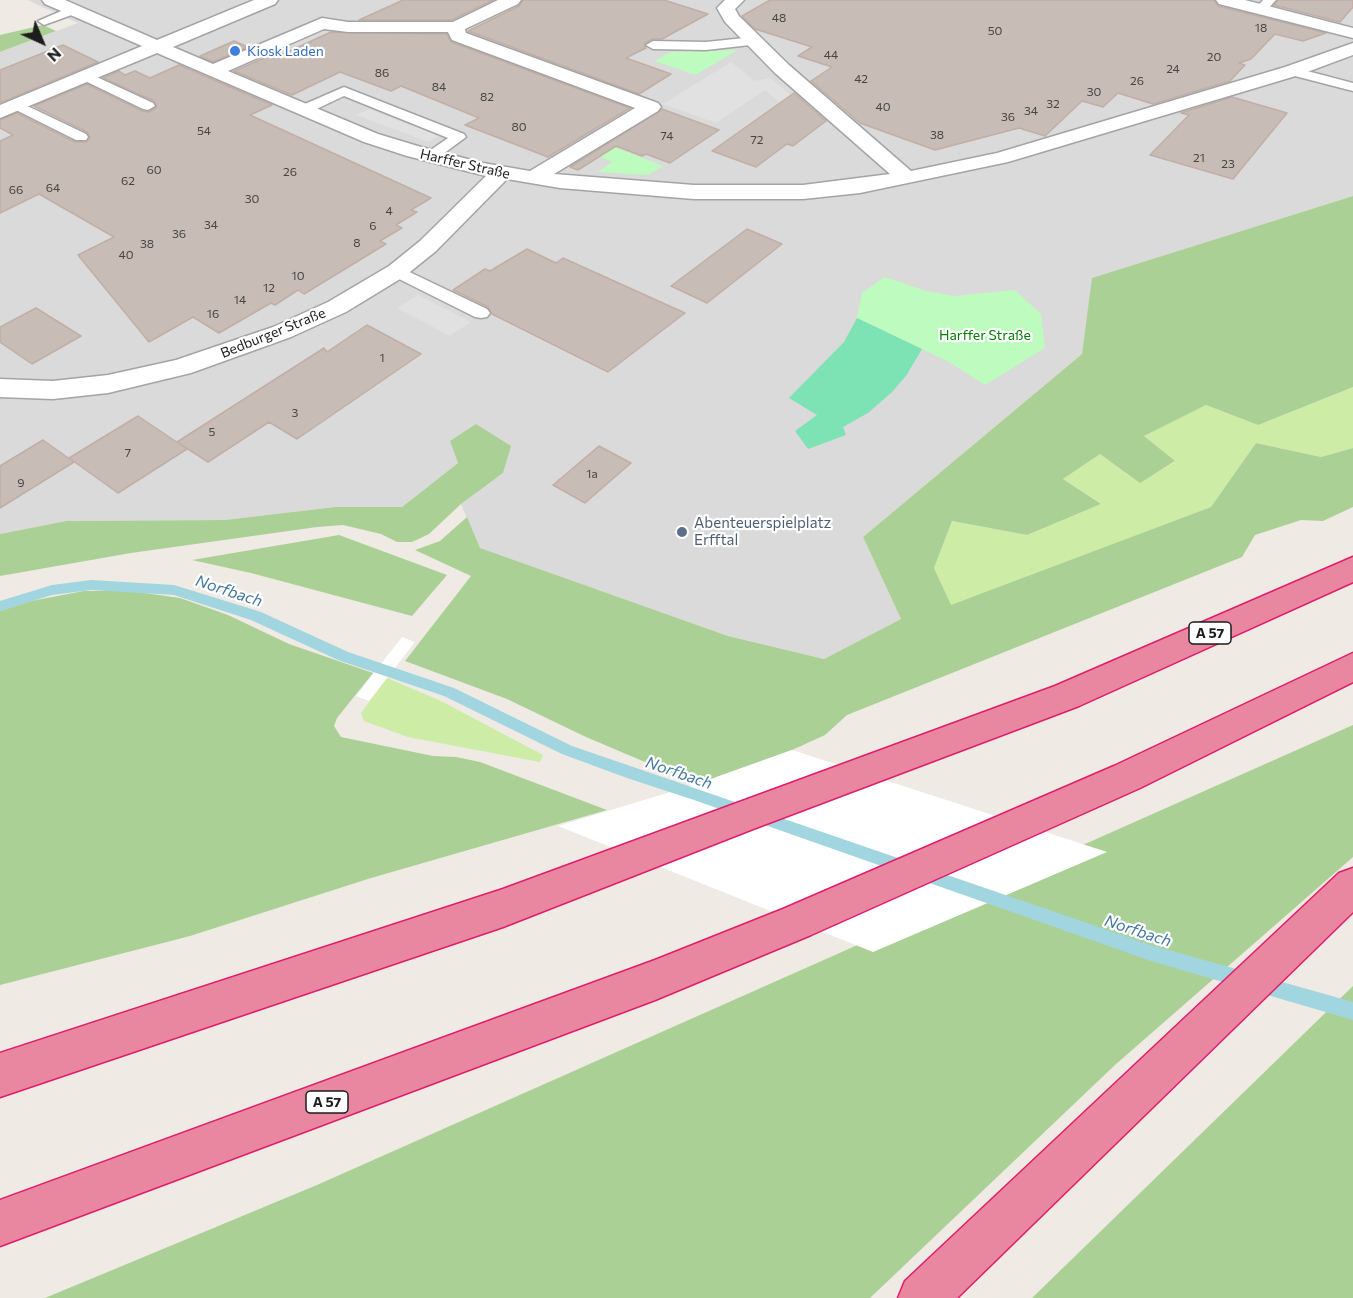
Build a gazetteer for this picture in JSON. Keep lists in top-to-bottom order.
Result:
{
  "streets": {
    "highway": ["A 57"],
    "street": ["Harffer Straße", "Bedburger Straße"]
  },
  "crossings": [
    ["Harffer Straße", "Bedburger Straße"]
  ],
  "water": ["Norfbach"],
  "parks": ["Harffer Straße"],
  "places": ["Kiosk Laden", "Abenteuerspielplatz Erfftal"],
  "house_numbers": [
    "48",
    "18",
    "50",
    "44",
    "20",
    "24",
    "86",
    "42",
    "26",
    "84",
    "30",
    "82",
    "32",
    "40",
    "34",
    "36",
    "80",
    "54",
    "38",
    "74",
    "72",
    "21",
    "23",
    "60",
    "26",
    "62",
    "64",
    "66",
    "30",
    "4",
    "34",
    "6",
    "36",
    "8",
    "38",
    "40",
    "10",
    "12",
    "14",
    "16",
    "1",
    "3",
    "5",
    "7",
    "1a",
    "9"
  ],
  "north": "bottom right"
}
